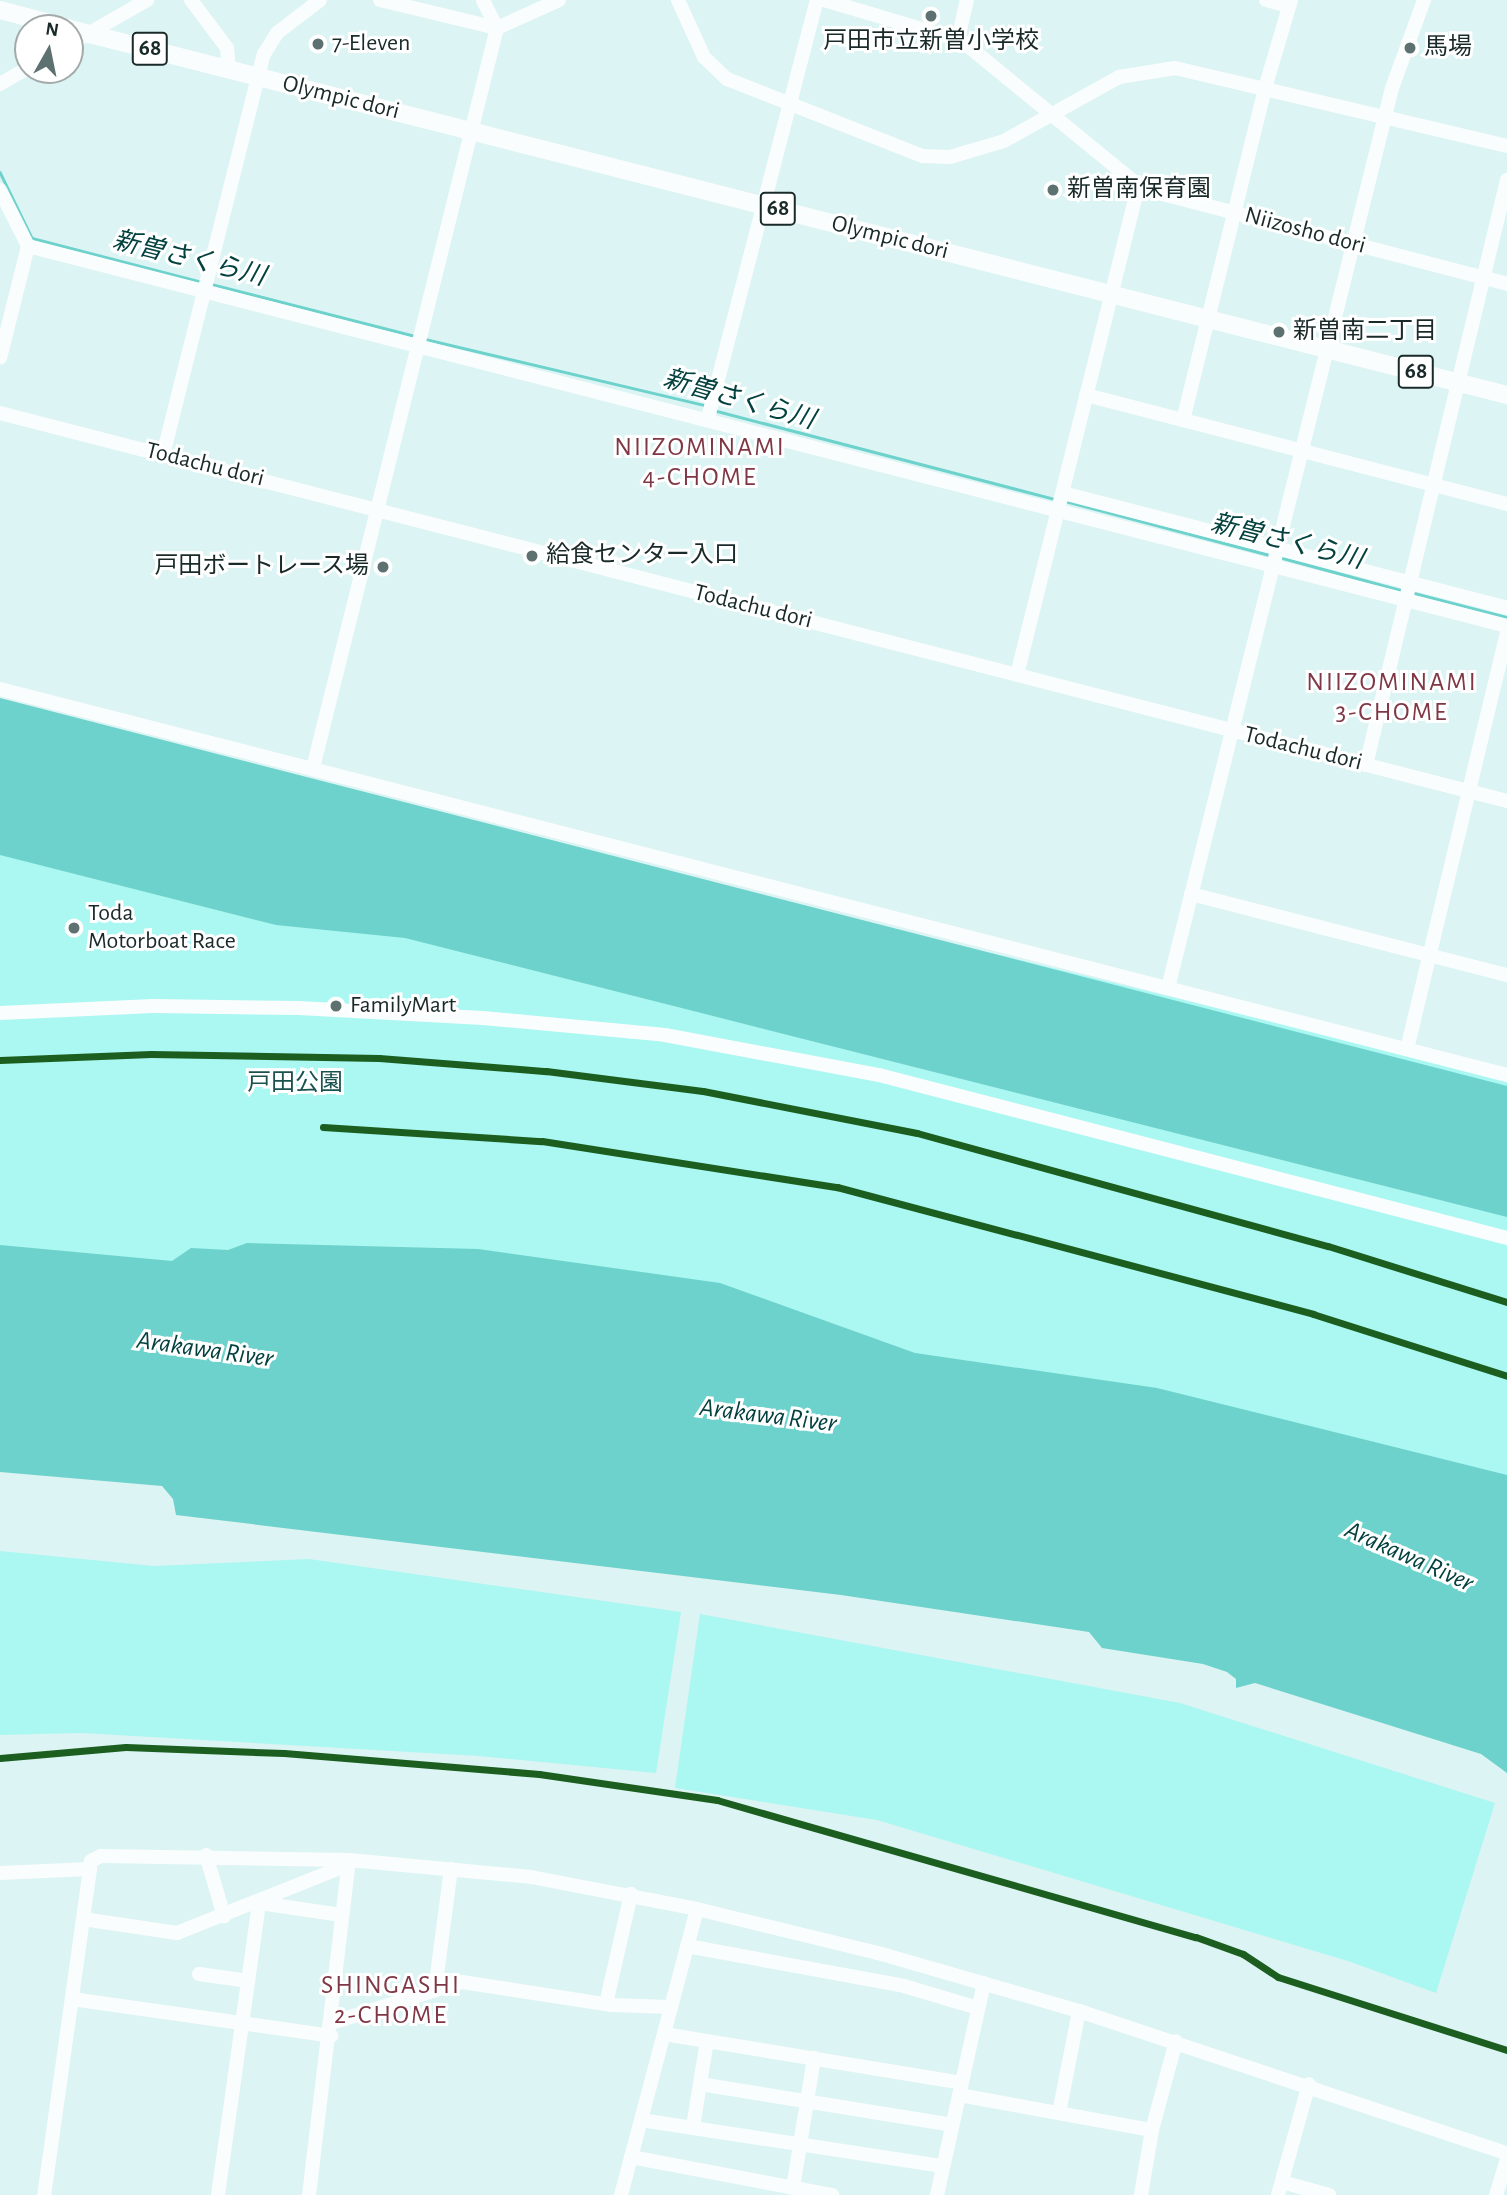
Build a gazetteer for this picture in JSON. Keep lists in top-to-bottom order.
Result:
{
  "streets": {
    "main road": ["68", "Olympic dori"],
    "street": ["Niizosho dori", "Todachu dori"]
  },
  "districts": ["NIIZOMINAMI 4-CHOME", "NIIZOMINAMI 3-CHOME", "SHINGASHI 2-CHOME"],
  "water": ["新曽さくら川", "Arakawa River"],
  "parks": ["戸田公園"],
  "places": [
    "戸田市立新曽小学校",
    "7-Eleven",
    "馬場",
    "新曽南保育園",
    "新曽南二丁目",
    "給食センター入口",
    "戸田ボートレース場",
    "Toda Motorboat Race",
    "FamilyMart"
  ],
  "north": "top"
}
